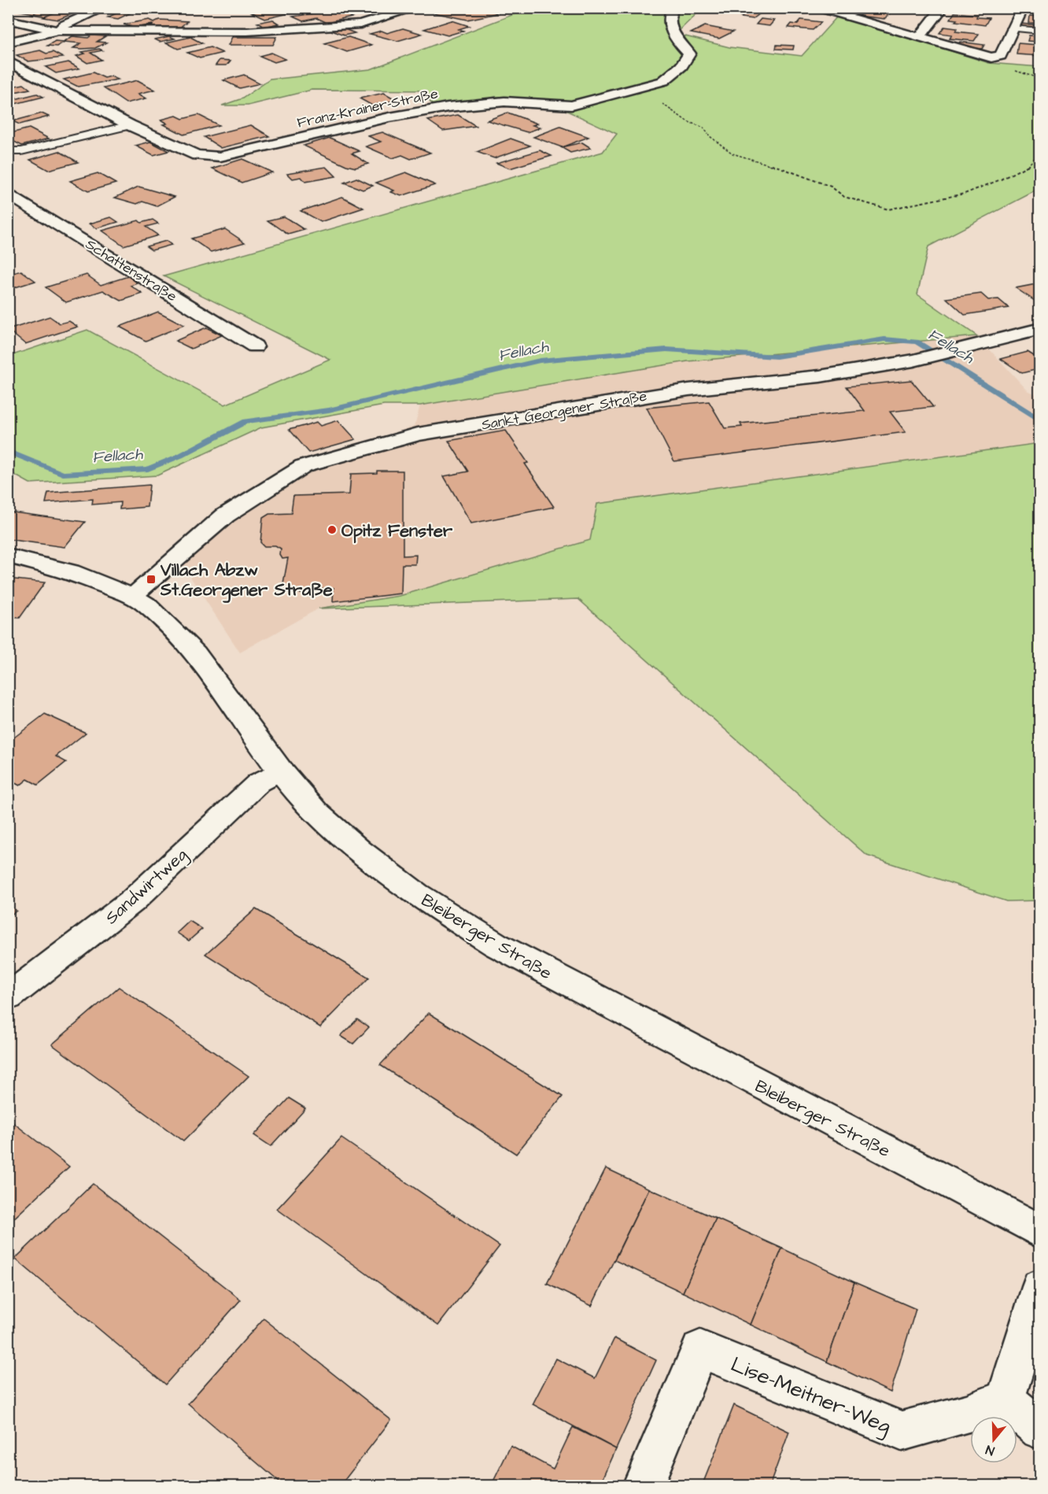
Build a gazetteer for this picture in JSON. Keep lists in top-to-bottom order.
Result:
{
  "streets": {
    "street": [
      "Franz-Krainer-Straße",
      "Schattenstraße",
      "Sankt Georgener Straße",
      "Sandwirtweg",
      "Bleiberger Straße",
      "Lise-Meitner-Weg"
    ]
  },
  "crossings": [
    ["Sankt Georgener Straße", "Bleiberger Straße"],
    ["Sandwirtweg", "Bleiberger Straße"]
  ],
  "water": ["Fellach"],
  "places": {
    "other": ["Opitz Fenster"],
    "transit": ["Villach Abzw St.Georgener Straße"]
  },
  "north": "bottom"
}
